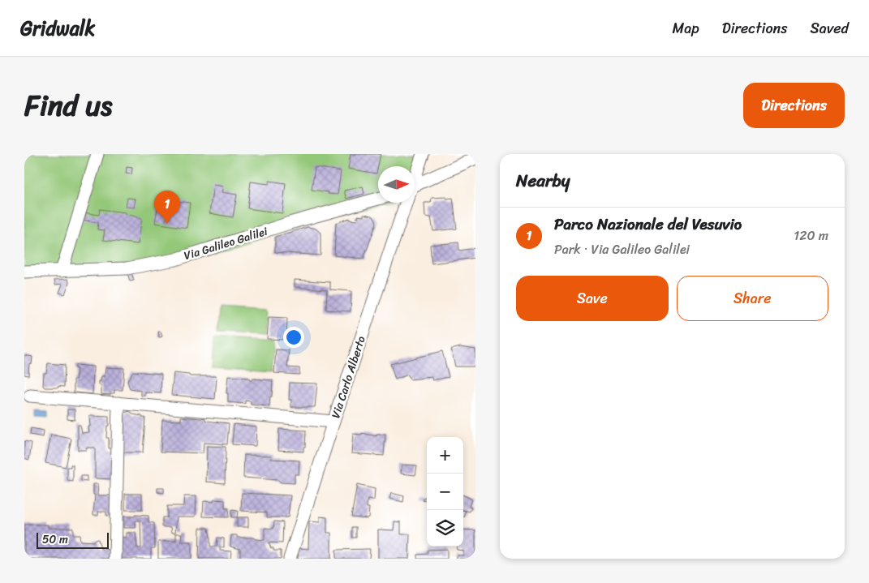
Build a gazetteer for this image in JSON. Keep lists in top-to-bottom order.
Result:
{
  "streets": {
    "street": ["Via Galileo Galilei", "Via Carlo Alberto"]
  },
  "scale_bar": "50 m",
  "north": "right",
  "page": {
    "header": "Gridwalk",
    "nav": ["Map", "Directions", "Saved"],
    "title": "Find us",
    "buttons": [
      "Directions",
      ["Save", "Share"]
    ],
    "heading": "Nearby",
    "pins": "1",
    "list": [
      {
        "mark": "1",
        "name": "Parco Nazionale del Vesuvio",
        "note": "Park · Via Galileo Galilei",
        "value": "120 m"
      }
    ],
    "map_buttons": ["+", "−"],
    "scale": "50 m"
  }
}
